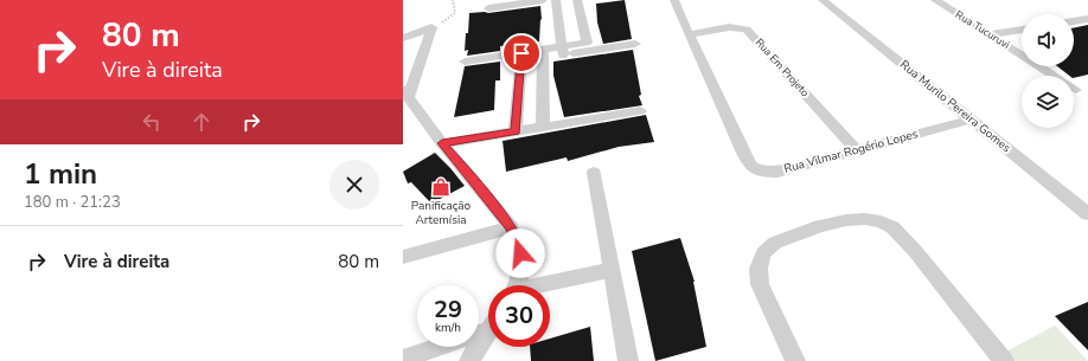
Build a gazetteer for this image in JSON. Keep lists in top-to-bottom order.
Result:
{
  "streets": {
    "street": [
      "Rua Tucuruvi",
      "Rua Em Projeto",
      "Rua Murilo Pereira Gomes",
      "Rua Vilmar Rogério Lopes"
    ]
  },
  "crossings": [
    ["Rua Em Projeto", "Rua Vilmar Rogério Lopes"],
    ["Rua Murilo Pereira Gomes", "Rua Vilmar Rogério Lopes"]
  ],
  "places": {
    "shop": ["Panificação Artemísia"]
  },
  "page": {
    "turn": ["80 m", "Vire à direita"],
    "heading": ["1 min", "180 m · 21:23"],
    "list": [
      {
        "name": "Vire à direita",
        "value": "80 m"
      }
    ],
    "speed": "29 km/h",
    "limit": "30"
  }
}
